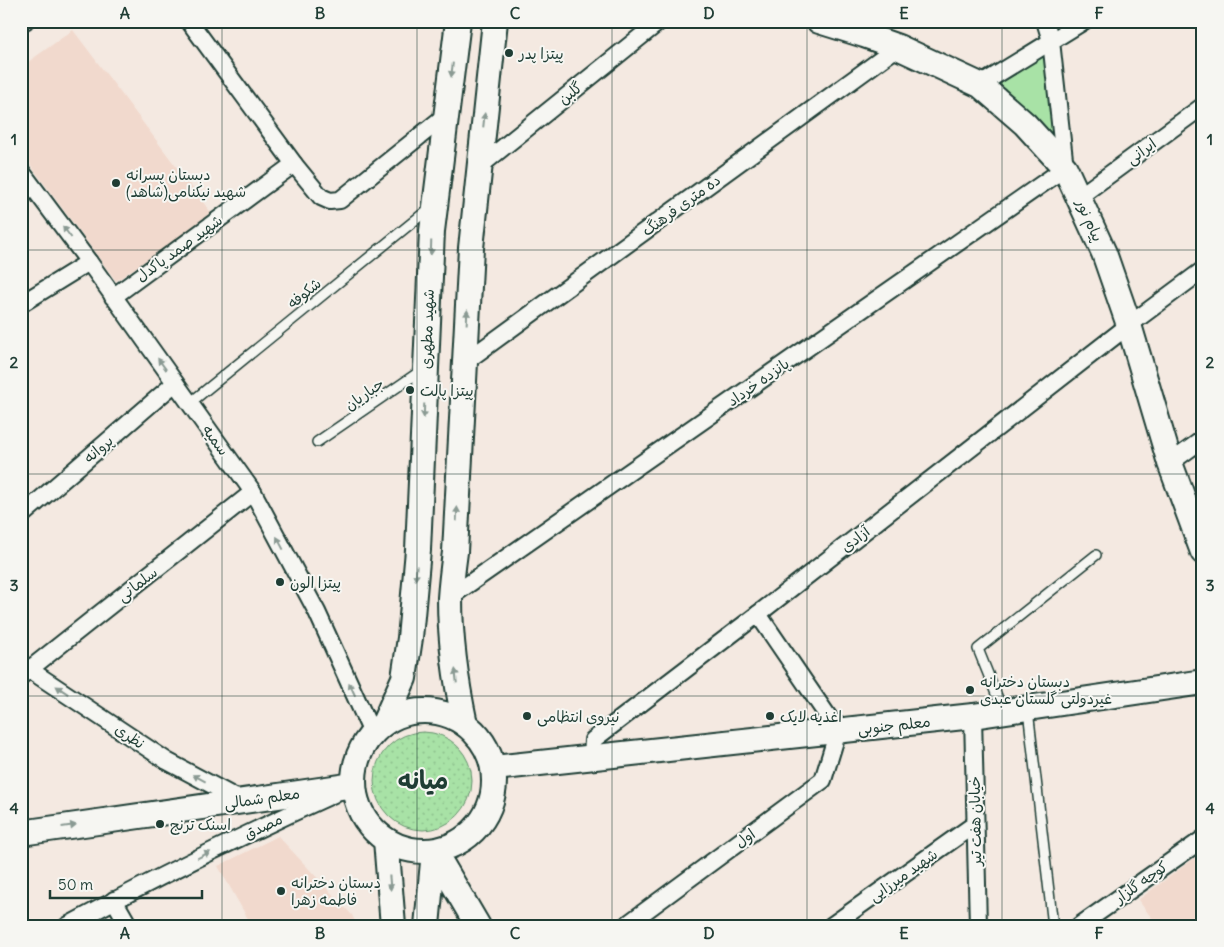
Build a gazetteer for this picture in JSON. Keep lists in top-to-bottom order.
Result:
{
  "streets": {
    "main road": [
      "پیام نور",
      "شهید مطهری",
      "معلم جنوبی",
      "معلم شمالی"
    ],
    "street": [
      "گلبن",
      "ایرانی",
      "ده متری فرهنگ",
      "شهید صمد پاکدل",
      "پانزده خرداد",
      "سمیه",
      "پروانه",
      "آزادی",
      "سلمانی",
      "نظری",
      "خیابان هفت تیر",
      "مصدق",
      "اول",
      "شهید میرزایی",
      "کوچه گلزار"
    ],
    "lane": ["شکوفه", "جباریان"]
  },
  "crossings": [
    ["ایرانی", "پیام نور"],
    ["ده متری فرهنگ", "پیام نور"],
    ["پیام نور", "پانزده خرداد"],
    ["پیام نور", "آزادی"],
    ["شهید صمد پاکدل", "سمیه"],
    ["شکوفه", "شهید مطهری"],
    ["شکوفه", "سمیه"],
    ["شهید مطهری", "جباریان"],
    ["شهید مطهری", "سمیه"],
    ["شهید مطهری", "معلم جنوبی"],
    ["شهید مطهری", "معلم شمالی"],
    ["شهید مطهری", "مصدق"],
    ["سمیه", "پروانه"],
    ["سمیه", "سلمانی"],
    ["سمیه", "معلم جنوبی"],
    ["سمیه", "معلم شمالی"],
    ["سمیه", "مصدق"],
    ["آزادی", "معلم جنوبی"],
    ["سلمانی", "نظری"],
    ["معلم جنوبی", "معلم شمالی"],
    ["معلم جنوبی", "خیابان هفت تیر"],
    ["معلم جنوبی", "مصدق"],
    ["معلم جنوبی", "اول"],
    ["نظری", "معلم شمالی"],
    ["معلم شمالی", "مصدق"],
    ["خیابان هفت تیر", "شهید میرزایی"]
  ],
  "one_way": [
    "سمیه",
    "نظری",
    "معلم شمالی",
    "مصدق"
  ],
  "districts": ["میانه"],
  "places": [
    "پیتزا پدر",
    "دبستان پسرانه شهید نیکنامی(شاهد)",
    "پیتزا پالت",
    "پیتزا الون",
    "دبستان دخترانه غیردولتی گلستان عبدی",
    "نیروی انتظامی",
    "اغذیه لایک",
    "اسنک ترنج",
    "دبستان دخترانه فاطمه زهرا"
  ],
  "scale_bar": "50 m",
  "grid": {
    "columns": [
      "A",
      "B",
      "C",
      "D",
      "E",
      "F"
    ],
    "rows": [
      "1",
      "2",
      "3",
      "4"
    ]
  }
}
